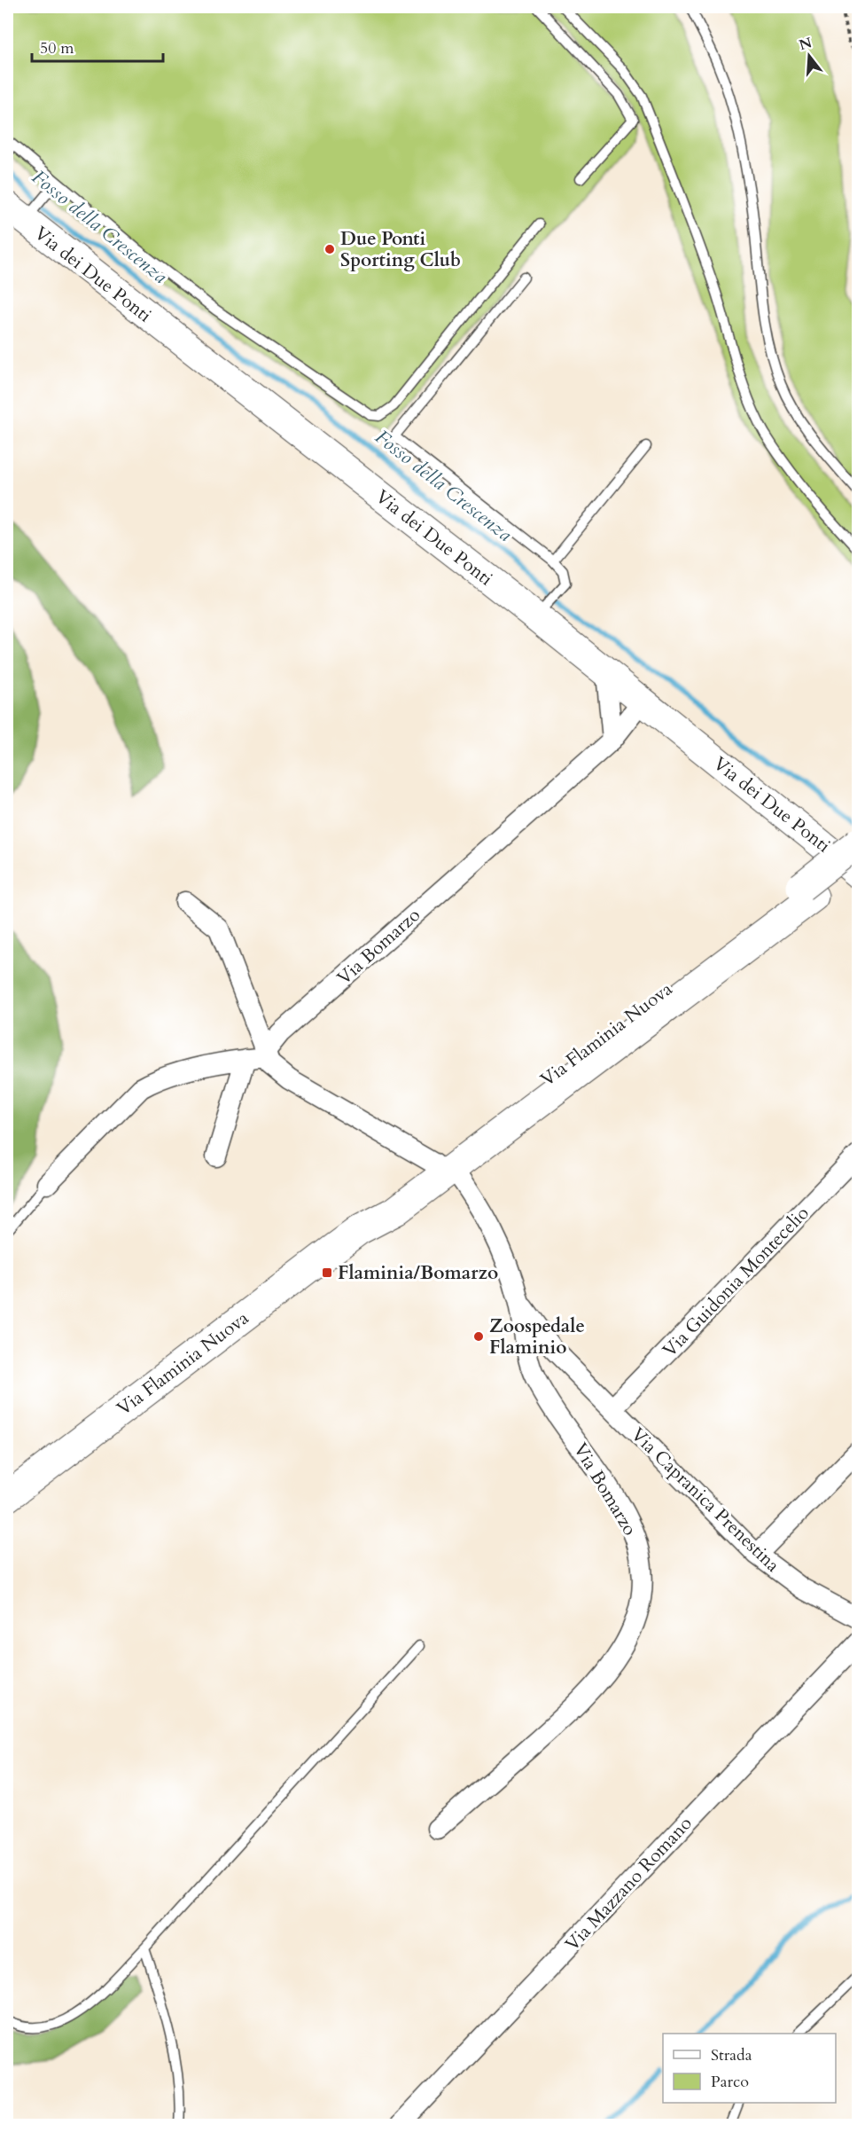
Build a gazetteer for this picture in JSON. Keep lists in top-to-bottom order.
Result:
{
  "streets": {
    "main road": ["Via Flaminia Nuova"],
    "street": [
      "Via dei Due Ponti",
      "Via Bomarzo",
      "Via Guidonia Montecelio",
      "Via Capranica Prenestina",
      "Via Mazzano Romano"
    ]
  },
  "crossings": [
    ["Via dei Due Ponti", "Via Bomarzo"],
    ["Via Bomarzo", "Via Flaminia Nuova"],
    ["Via Bomarzo", "Via Guidonia Montecelio"],
    ["Via Bomarzo", "Via Capranica Prenestina"],
    ["Via Guidonia Montecelio", "Via Capranica Prenestina"]
  ],
  "water": ["Fosso della Crescenza"],
  "places": {
    "other": ["Due Ponti Sporting Club", "Zoospedale Flaminio"],
    "transit": ["Flaminia/Bomarzo"]
  },
  "legend": ["Strada", "Parco"],
  "scale_bar": "50 m",
  "north": "top"
}
